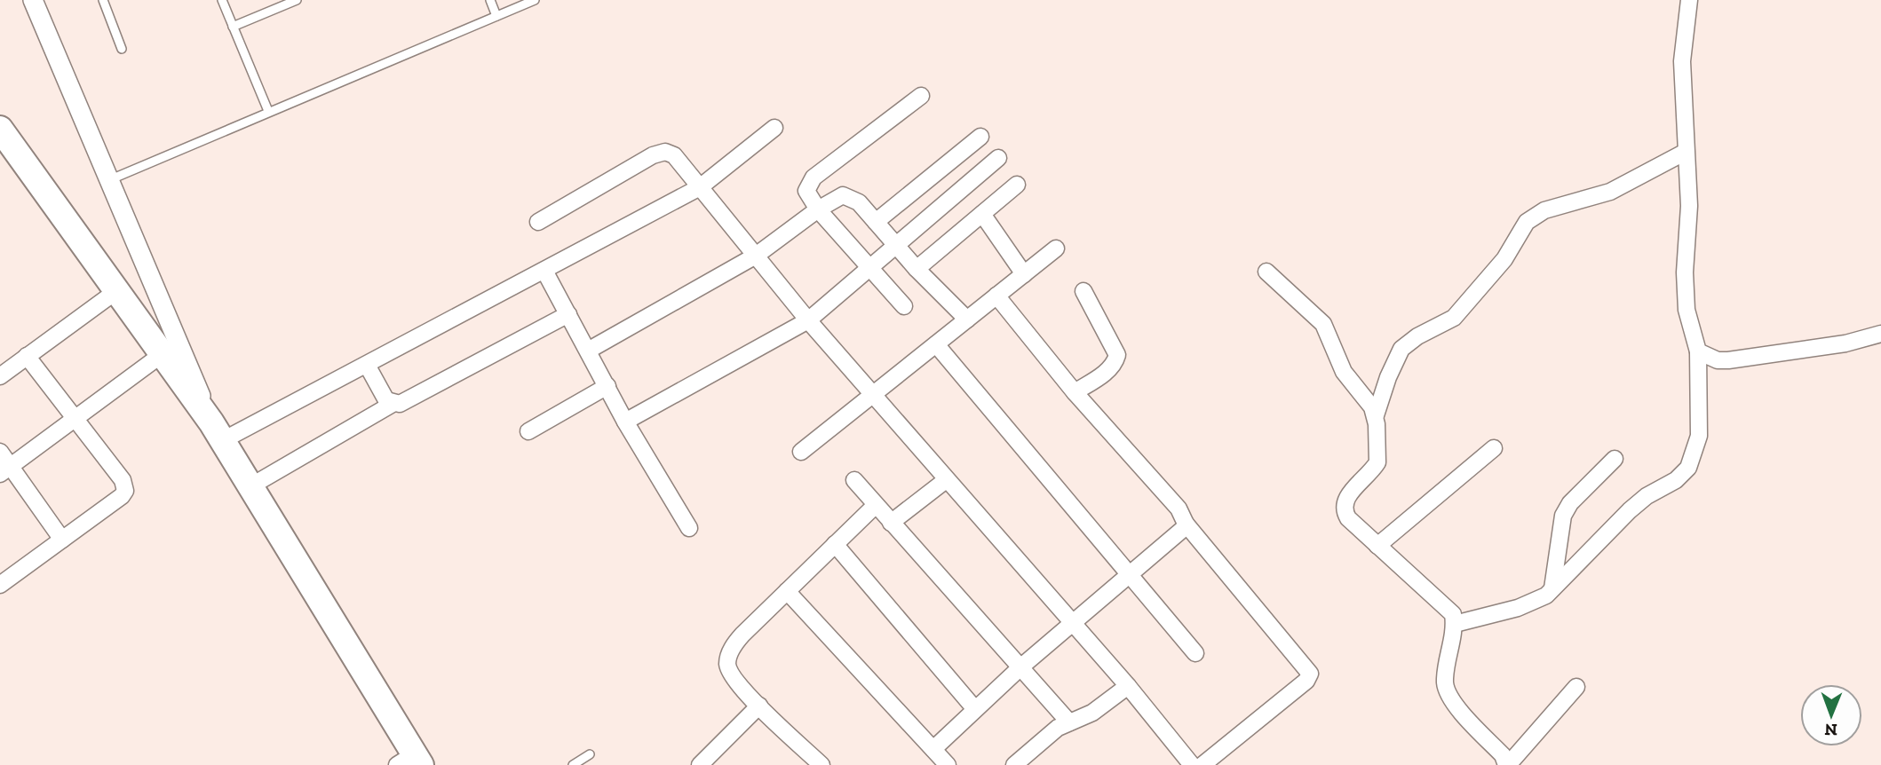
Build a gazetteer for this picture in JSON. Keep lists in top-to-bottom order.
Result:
{
  "north": "bottom"
}
